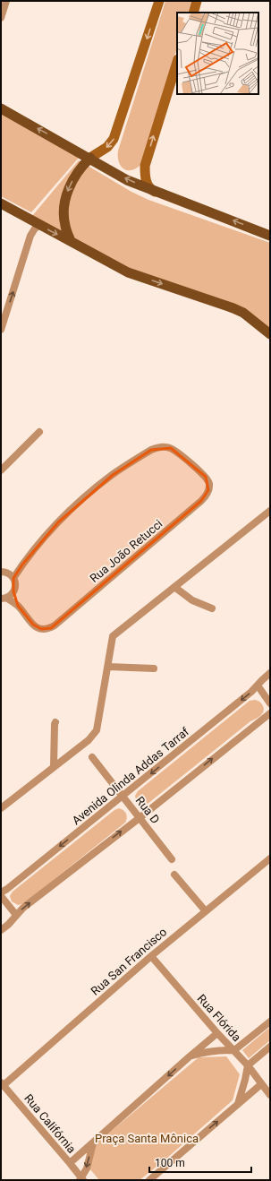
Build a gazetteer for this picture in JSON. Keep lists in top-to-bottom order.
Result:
{
  "streets": {
    "street": [
      "Rua João Retucci",
      "Avenida Olinda Addas Tarraf",
      "Rua D",
      "Rua San Francisco",
      "Rua Flórida",
      "Rua Califórnia"
    ]
  },
  "crossings": [
    ["Avenida Olinda Addas Tarraf", "Rua D"],
    ["Rua San Francisco", "Rua Flórida"],
    ["Rua San Francisco", "Rua Califórnia"]
  ],
  "parks": ["Praça Santa Mônica"],
  "scale_bar": "100 m"
}
